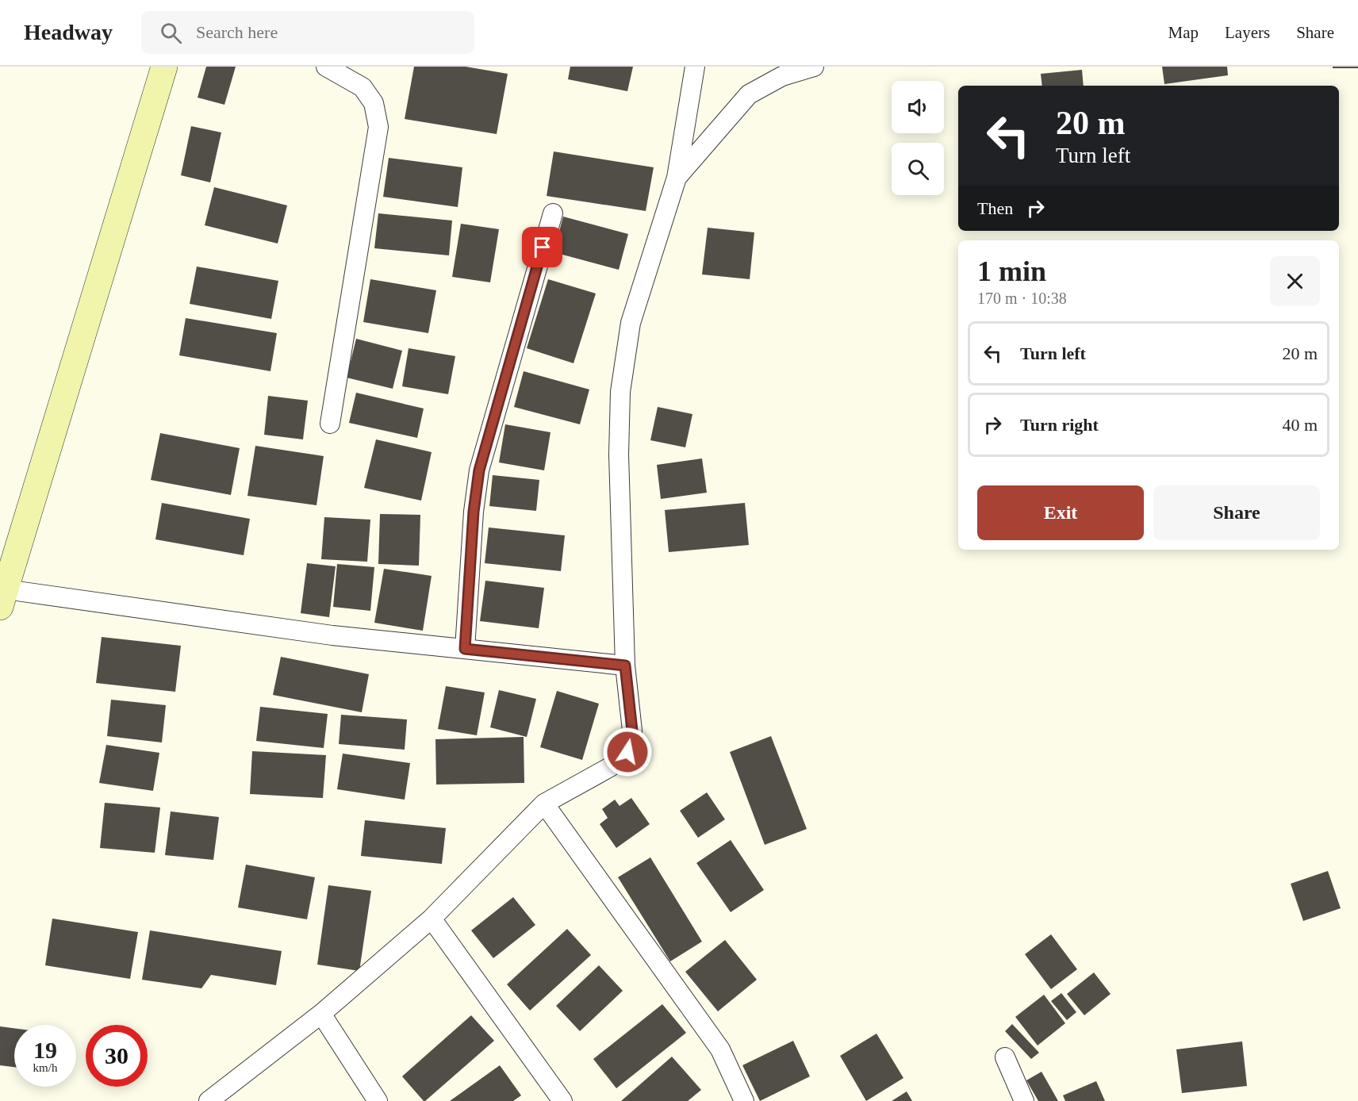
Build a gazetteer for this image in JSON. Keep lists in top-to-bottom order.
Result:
{
  "page": {
    "header": "Headway",
    "search": "Search here",
    "nav": ["Map", "Layers", "Share"],
    "turn": ["20 m", "Turn left"],
    "then": "Then",
    "heading": ["1 min", "170 m · 10:38"],
    "list": [
      {
        "name": "Turn left",
        "value": "20 m"
      },
      {
        "name": "Turn right",
        "value": "40 m"
      }
    ],
    "buttons": ["Exit", "Share"],
    "speed": "19 km/h",
    "limit": "30"
  }
}
